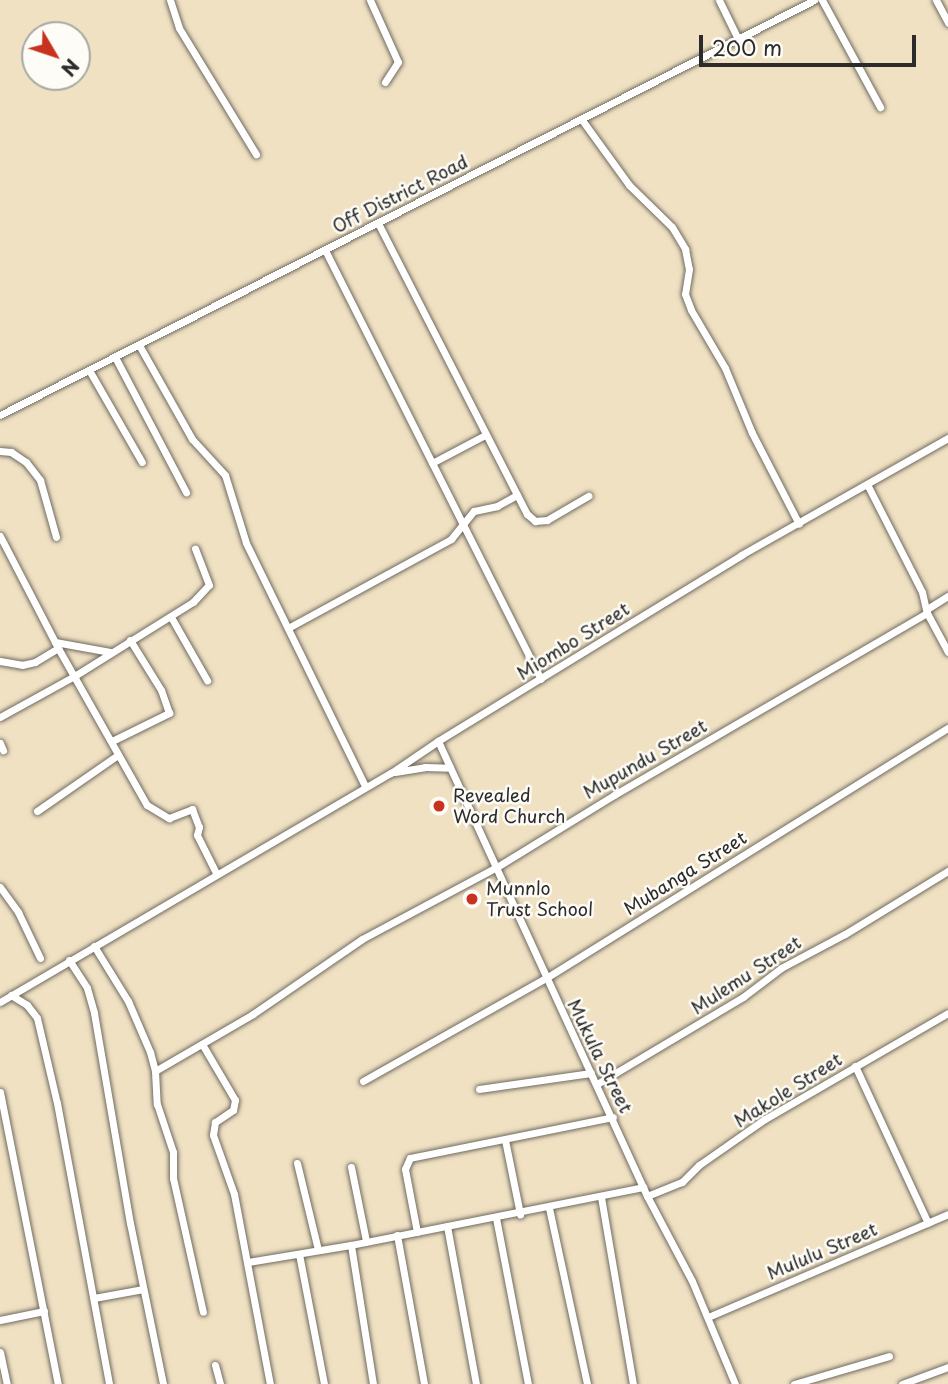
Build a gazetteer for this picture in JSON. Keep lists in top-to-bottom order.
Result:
{
  "streets": {
    "street": [
      "Off District Road",
      "Miombo Street",
      "Mupundu Street",
      "Mubanga Street",
      "Mulemu Street",
      "Mukula Street",
      "Makole Street",
      "Mululu Street"
    ]
  },
  "crossings": [
    ["Miombo Street", "Mukula Street"],
    ["Mupundu Street", "Mukula Street"],
    ["Mubanga Street", "Mukula Street"],
    ["Mulemu Street", "Mukula Street"],
    ["Mukula Street", "Makole Street"],
    ["Mukula Street", "Mululu Street"]
  ],
  "places": ["Revealed Word Church", "Munnlo Trust School"],
  "scale_bar": "200 m",
  "north": "bottom right"
}
